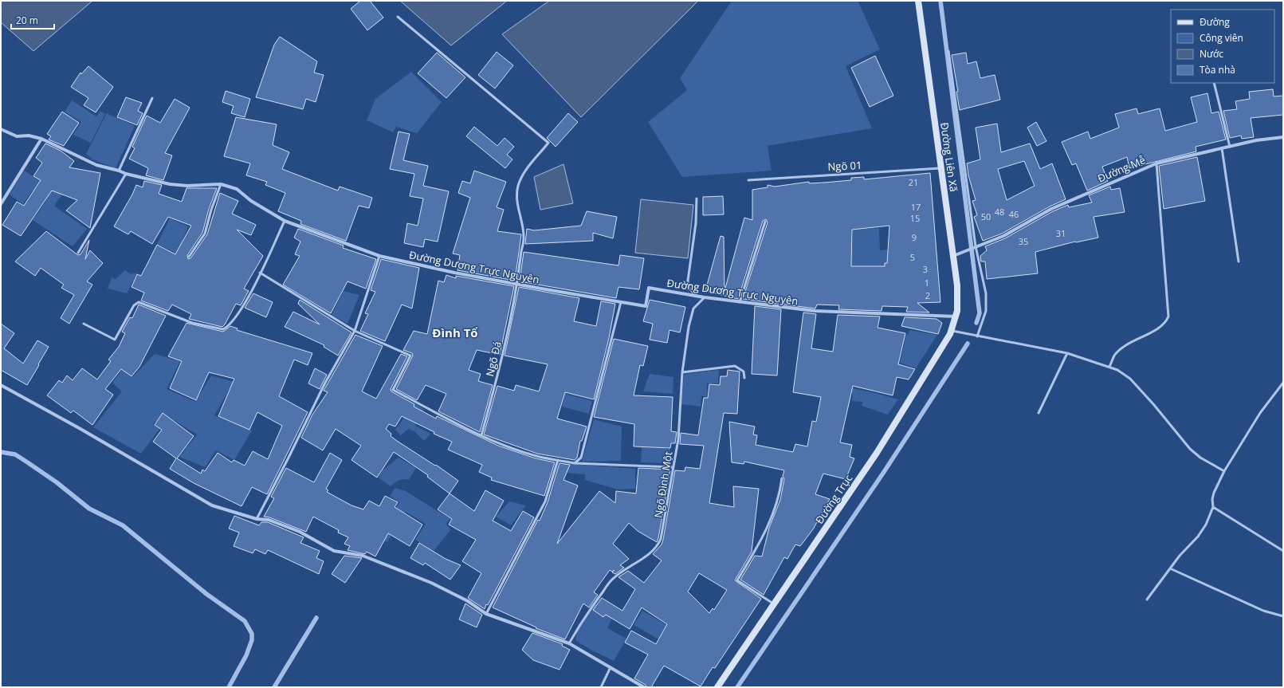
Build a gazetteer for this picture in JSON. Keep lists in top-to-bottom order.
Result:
{
  "streets": {
    "street": [
      "Đường Liên Xã",
      "Đường Mễ",
      "Đường Dương Trực Nguyên",
      "Đường Trục"
    ],
    "lane": ["Ngõ 01", "Ngõ Đá", "Ngõ Đình Một"]
  },
  "crossings": [
    ["Đường Liên Xã", "Ngõ 01"],
    ["Đường Liên Xã", "Đường Mễ"],
    ["Đường Liên Xã", "Đường Dương Trực Nguyên"],
    ["Đường Liên Xã", "Đường Trục"],
    ["Đường Dương Trực Nguyên", "Ngõ Đá"],
    ["Đường Dương Trực Nguyên", "Ngõ Đình Một"],
    ["Đường Dương Trực Nguyên", "Đường Trục"]
  ],
  "districts": ["Đình Tổ"],
  "house_numbers": [
    "21",
    "17",
    "48",
    "46",
    "50",
    "15",
    "31",
    "9",
    "35",
    "5",
    "3",
    "1",
    "2"
  ],
  "legend": [
    "Đường",
    "Công viên",
    "Nước",
    "Tòa nhà"
  ],
  "scale_bar": "20 m"
}
